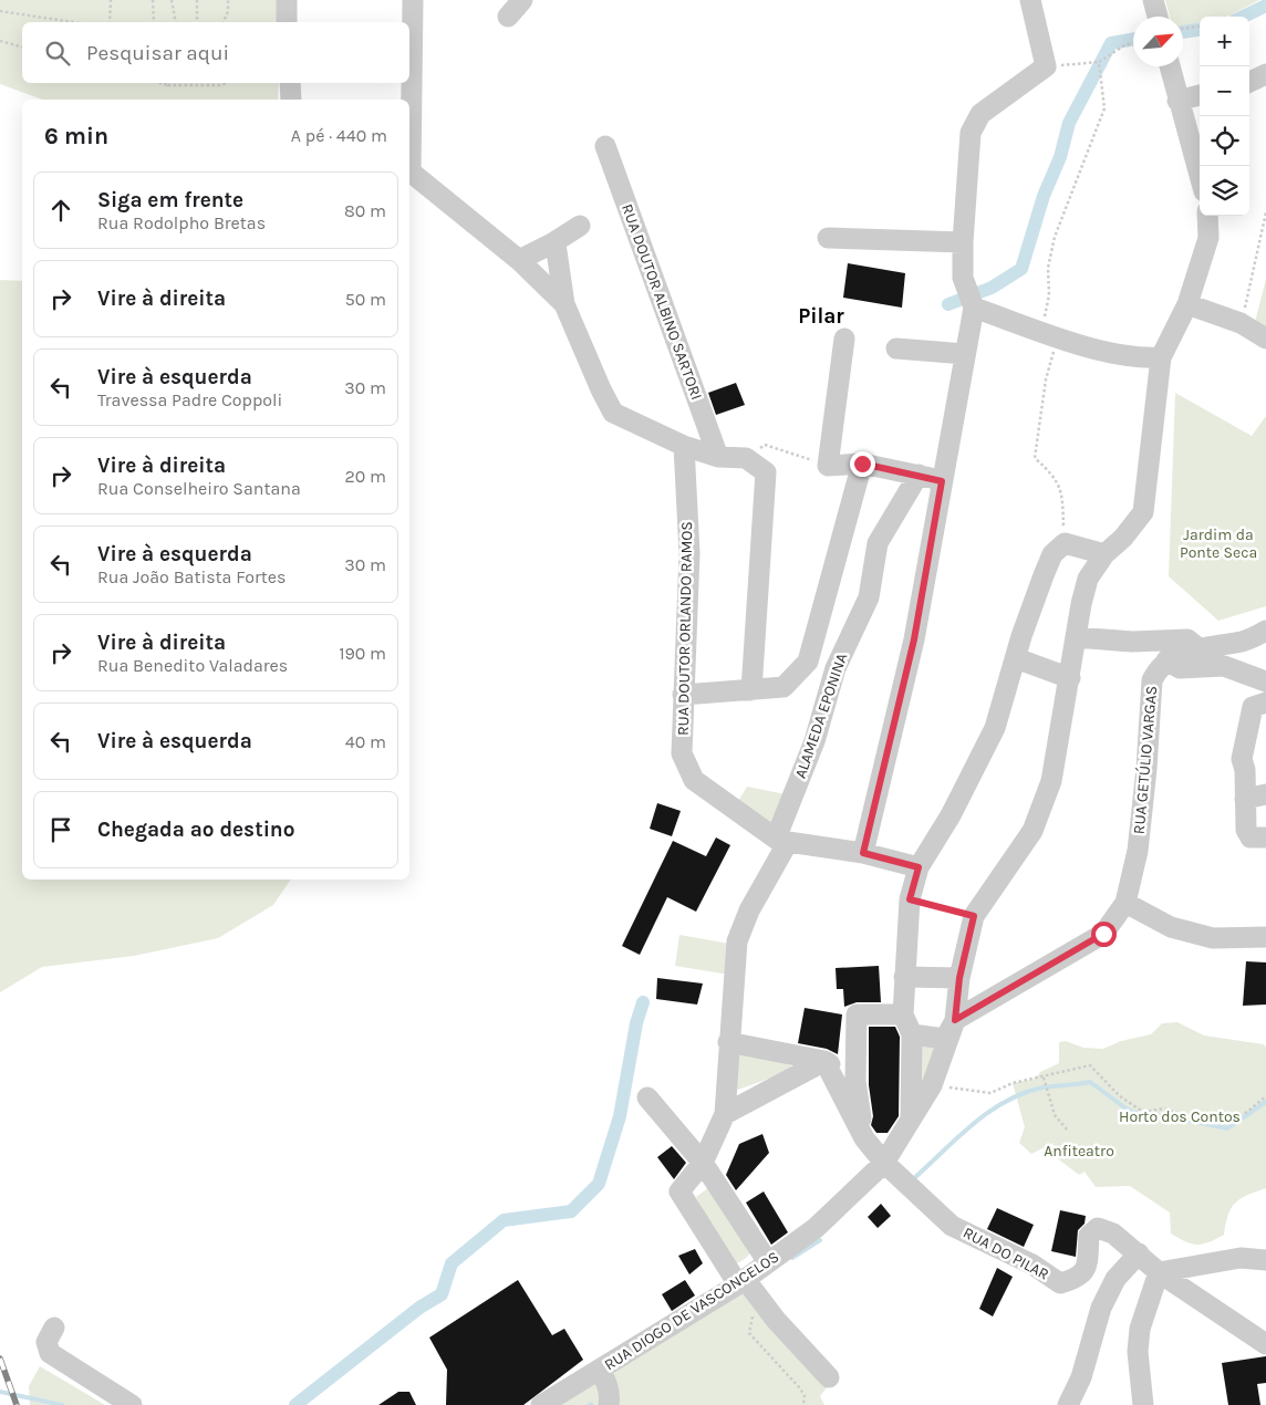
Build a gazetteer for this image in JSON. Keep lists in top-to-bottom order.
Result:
{
  "streets": {
    "street": [
      "RUA DOUTOR ALBINO SARTORI",
      "RUA DOUTOR ORLANDO RAMOS",
      "ALAMEDA EPONINA",
      "RUA GETÚLIO VARGAS",
      "RUA DO PILAR",
      "RUA DIOGO DE VASCONCELOS"
    ]
  },
  "crossings": [
    ["RUA DOUTOR ORLANDO RAMOS", "ALAMEDA EPONINA"],
    ["RUA DO PILAR", "RUA DIOGO DE VASCONCELOS"]
  ],
  "districts": ["Pilar"],
  "parks": ["Jardim da Ponte Seca", "Horto dos Contos", "Anfiteatro"],
  "north": "top right",
  "page": {
    "map_buttons": ["+", "−"],
    "search": "Pesquisar aqui",
    "heading": ["6 min", "A pé · 440 m"],
    "list": [
      ["Siga em frente", "Rua Rodolpho Bretas", "80 m"],
      ["Vire à direita", "50 m"],
      ["Vire à esquerda", "Travessa Padre Coppoli", "30 m"],
      ["Vire à direita", "Rua Conselheiro Santana", "20 m"],
      ["Vire à esquerda", "Rua João Batista Fortes", "30 m"],
      ["Vire à direita", "Rua Benedito Valadares", "190 m"],
      ["Vire à esquerda", "40 m"],
      "Chegada ao destino"
    ]
  }
}
